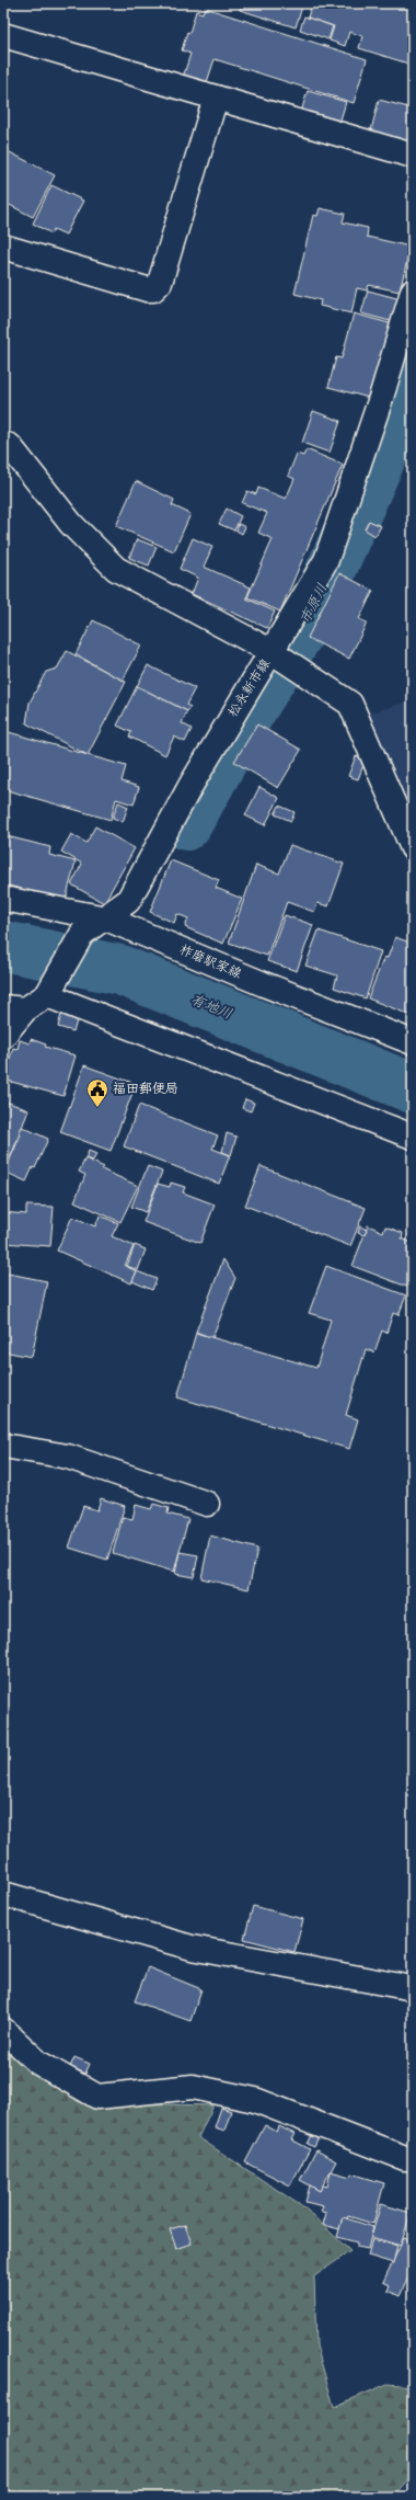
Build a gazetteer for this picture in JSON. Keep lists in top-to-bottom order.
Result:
{
  "streets": {
    "street": ["松永新市線", "柞磨駅家線"]
  },
  "crossings": [
    ["松永新市線", "柞磨駅家線"]
  ],
  "water": ["市原川", "有地川"],
  "places": {
    "public building": ["福田郵便局"]
  }
}
